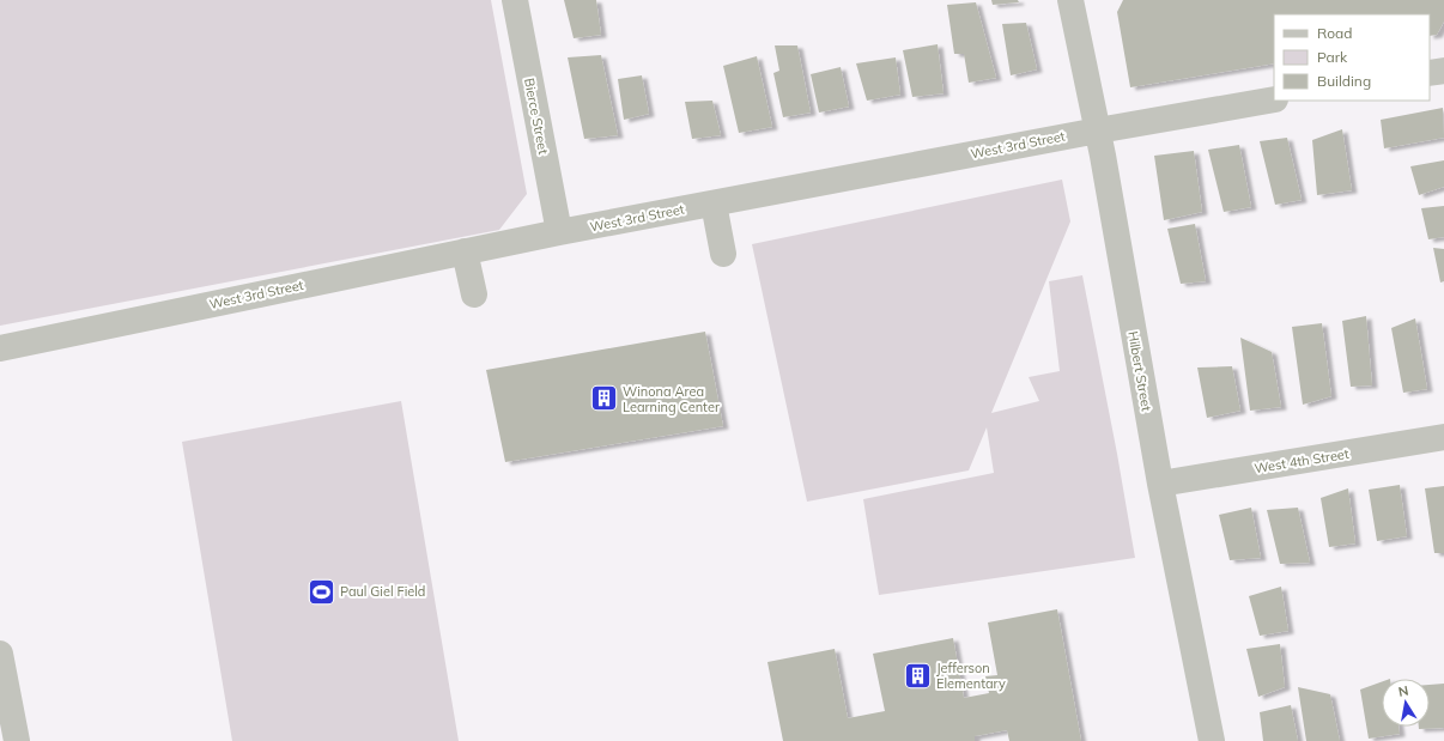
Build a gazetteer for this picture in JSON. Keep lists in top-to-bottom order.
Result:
{
  "streets": {
    "street": [
      "Bierce Street",
      "West 3rd Street",
      "Hilbert Street",
      "West 4th Street"
    ]
  },
  "crossings": [
    ["Bierce Street", "West 3rd Street"],
    ["West 3rd Street", "Hilbert Street"],
    ["Hilbert Street", "West 4th Street"]
  ],
  "places": {
    "building": ["Winona Area Learning Center", "Jefferson Elementary"],
    "sports": ["Paul Giel Field"]
  },
  "legend": ["Road", "Park", "Building"],
  "north": "top"
}
